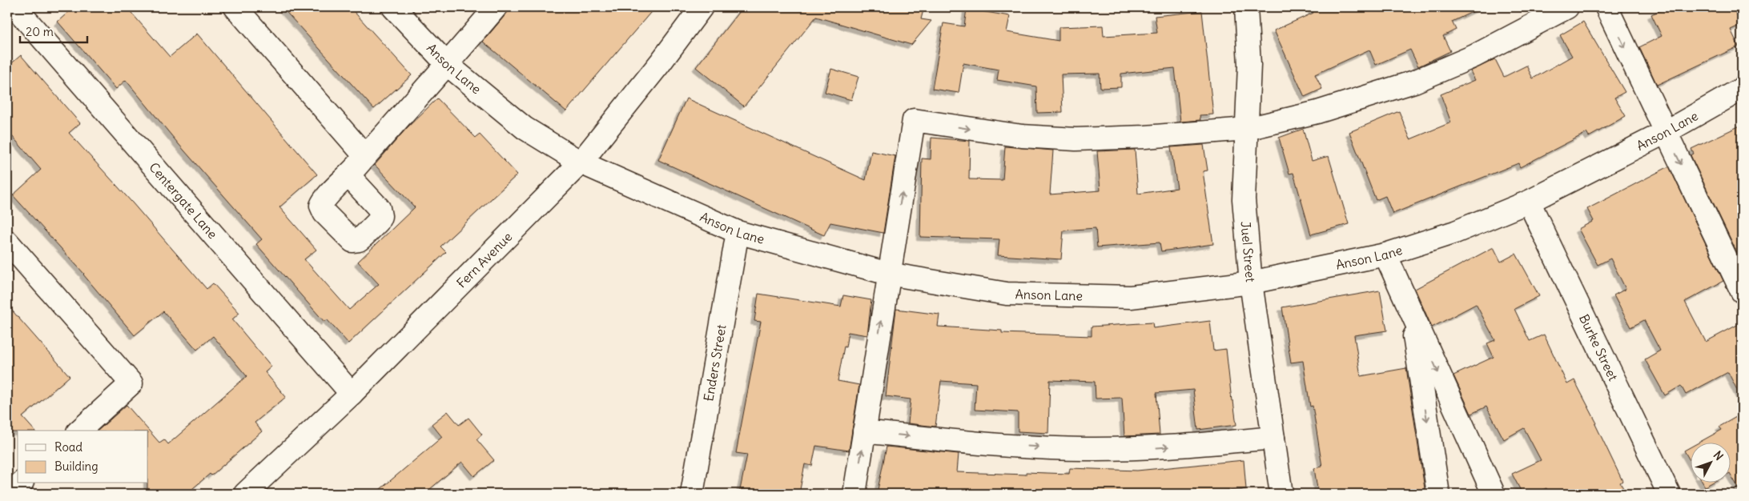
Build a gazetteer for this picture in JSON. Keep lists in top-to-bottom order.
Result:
{
  "streets": {
    "street": [
      "Anson Lane",
      "Centergate Lane",
      "Juel Street",
      "Fern Avenue",
      "Burke Street",
      "Enders Street"
    ]
  },
  "crossings": [
    ["Anson Lane", "Juel Street"],
    ["Anson Lane", "Fern Avenue"],
    ["Anson Lane", "Burke Street"],
    ["Anson Lane", "Enders Street"],
    ["Centergate Lane", "Fern Avenue"]
  ],
  "legend": ["Road", "Building"],
  "scale_bar": "20 m",
  "north": "top right"
}
